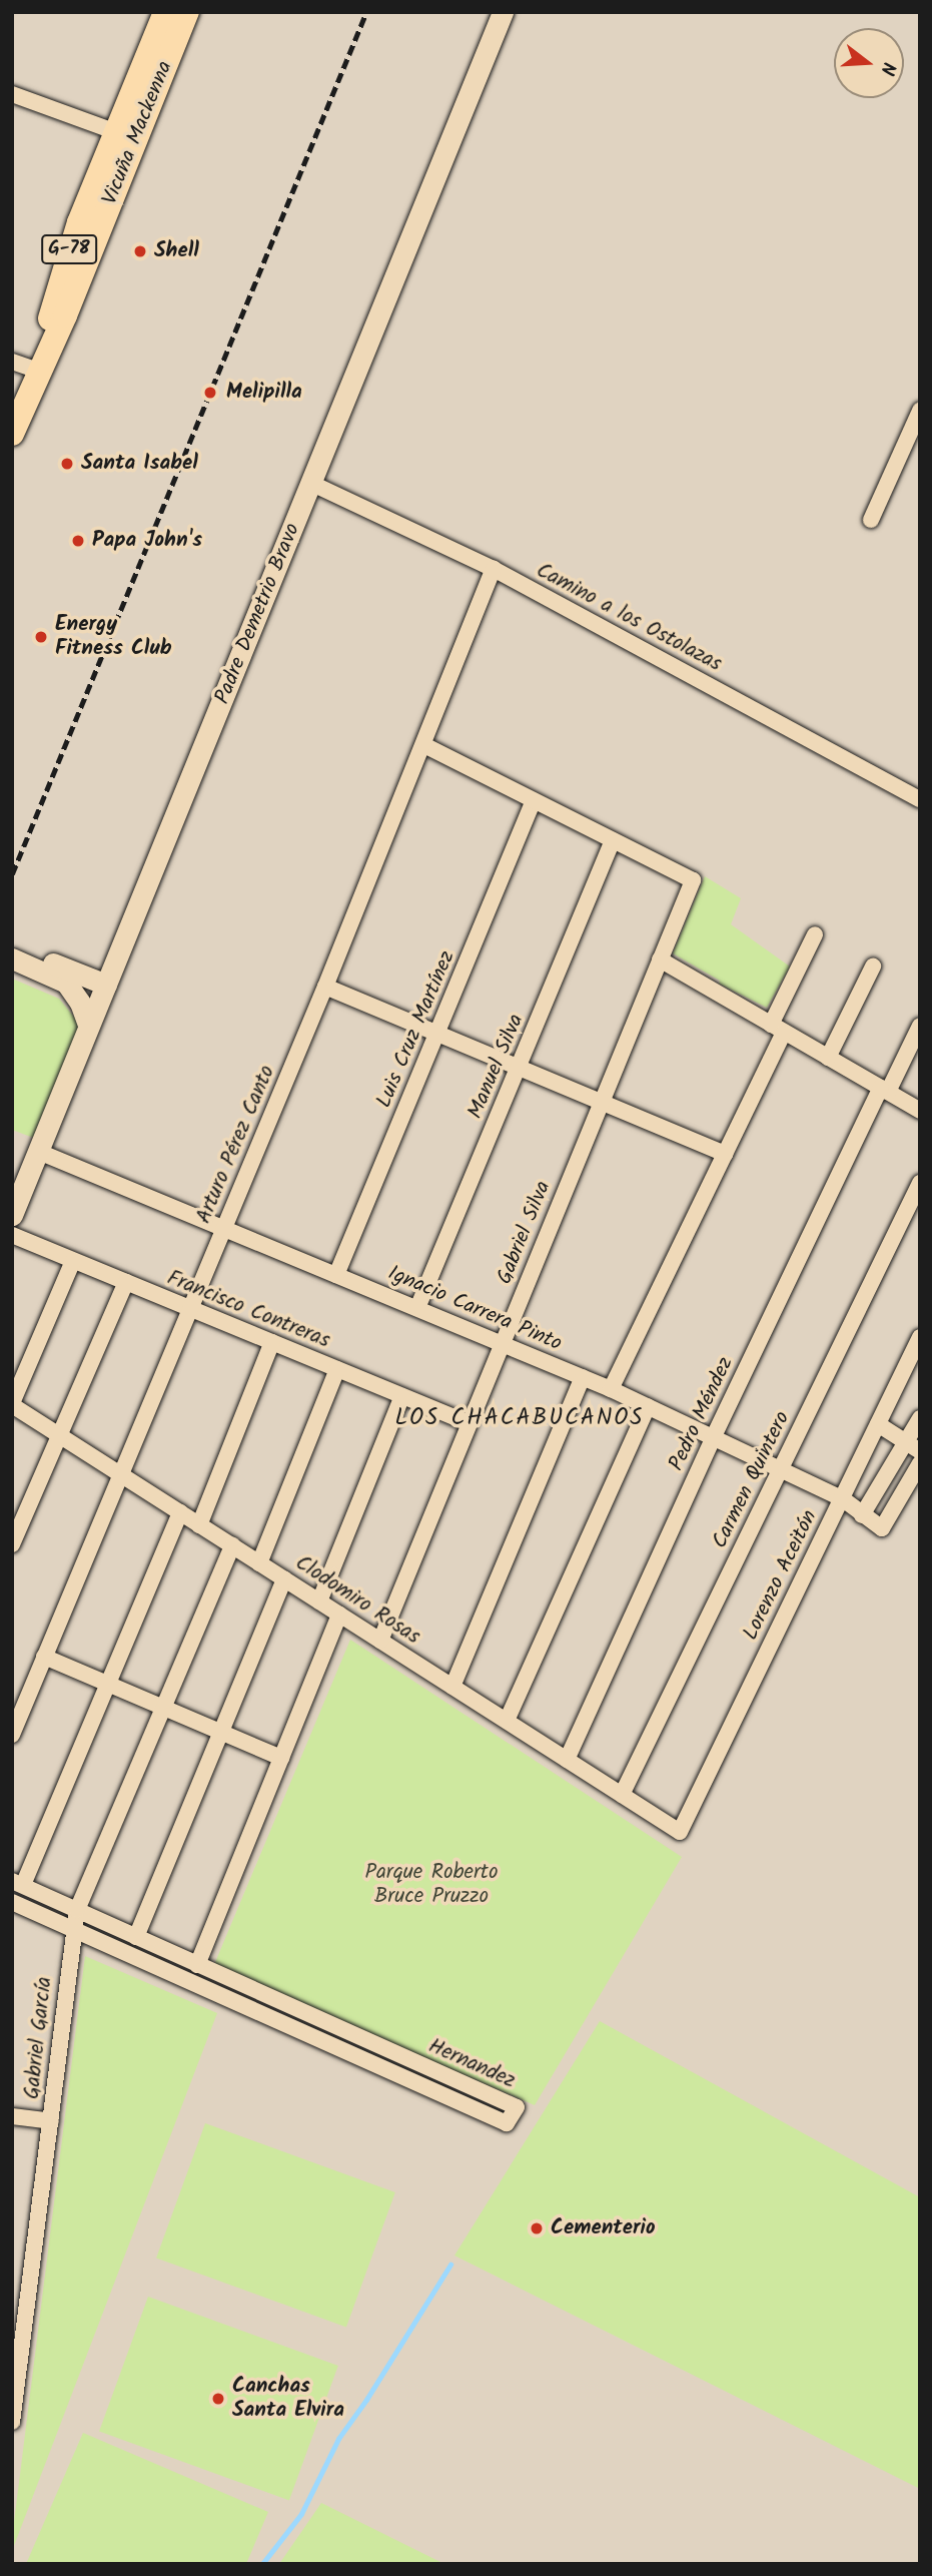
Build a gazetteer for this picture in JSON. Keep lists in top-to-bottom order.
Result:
{
  "streets": {
    "main road": ["Vicuña Mackenna", "G-78"],
    "street": [
      "Padre Demetrio Bravo",
      "Camino a los Ostolazas",
      "Luis Cruz Martínez",
      "Manuel Silva",
      "Arturo Pérez Canto",
      "Gabriel Silva",
      "Ignacio Carrera Pinto",
      "Francisco Contreras",
      "Pedro Méndez",
      "Carmen Quintero",
      "Lorenzo Aceitón",
      "Clodomiro Rosas",
      "Gabriel García",
      "Hernandez"
    ]
  },
  "crossings": [
    ["Padre Demetrio Bravo", "Camino a los Ostolazas"],
    ["Padre Demetrio Bravo", "Ignacio Carrera Pinto"],
    ["Camino a los Ostolazas", "Arturo Pérez Canto"],
    ["Luis Cruz Martínez", "Ignacio Carrera Pinto"],
    ["Manuel Silva", "Gabriel Silva"],
    ["Manuel Silva", "Ignacio Carrera Pinto"],
    ["Arturo Pérez Canto", "Ignacio Carrera Pinto"],
    ["Arturo Pérez Canto", "Francisco Contreras"],
    ["Arturo Pérez Canto", "Clodomiro Rosas"],
    ["Gabriel Silva", "Ignacio Carrera Pinto"],
    ["Gabriel Silva", "Francisco Contreras"],
    ["Gabriel Silva", "Clodomiro Rosas"],
    ["Ignacio Carrera Pinto", "Pedro Méndez"],
    ["Ignacio Carrera Pinto", "Carmen Quintero"],
    ["Ignacio Carrera Pinto", "Lorenzo Aceitón"],
    ["Pedro Méndez", "Clodomiro Rosas"],
    ["Carmen Quintero", "Clodomiro Rosas"],
    ["Lorenzo Aceitón", "Clodomiro Rosas"],
    ["Clodomiro Rosas", "Gabriel García"],
    ["Gabriel García", "Hernandez"]
  ],
  "districts": ["LOS CHACABUCANOS"],
  "parks": ["Parque Roberto Bruce Pruzzo"],
  "places": [
    "Shell",
    "Melipilla",
    "Santa Isabel",
    "Papa John's",
    "Energy Fitness Club",
    "Cementerio",
    "Canchas Santa Elvira"
  ],
  "north": "right"
}
